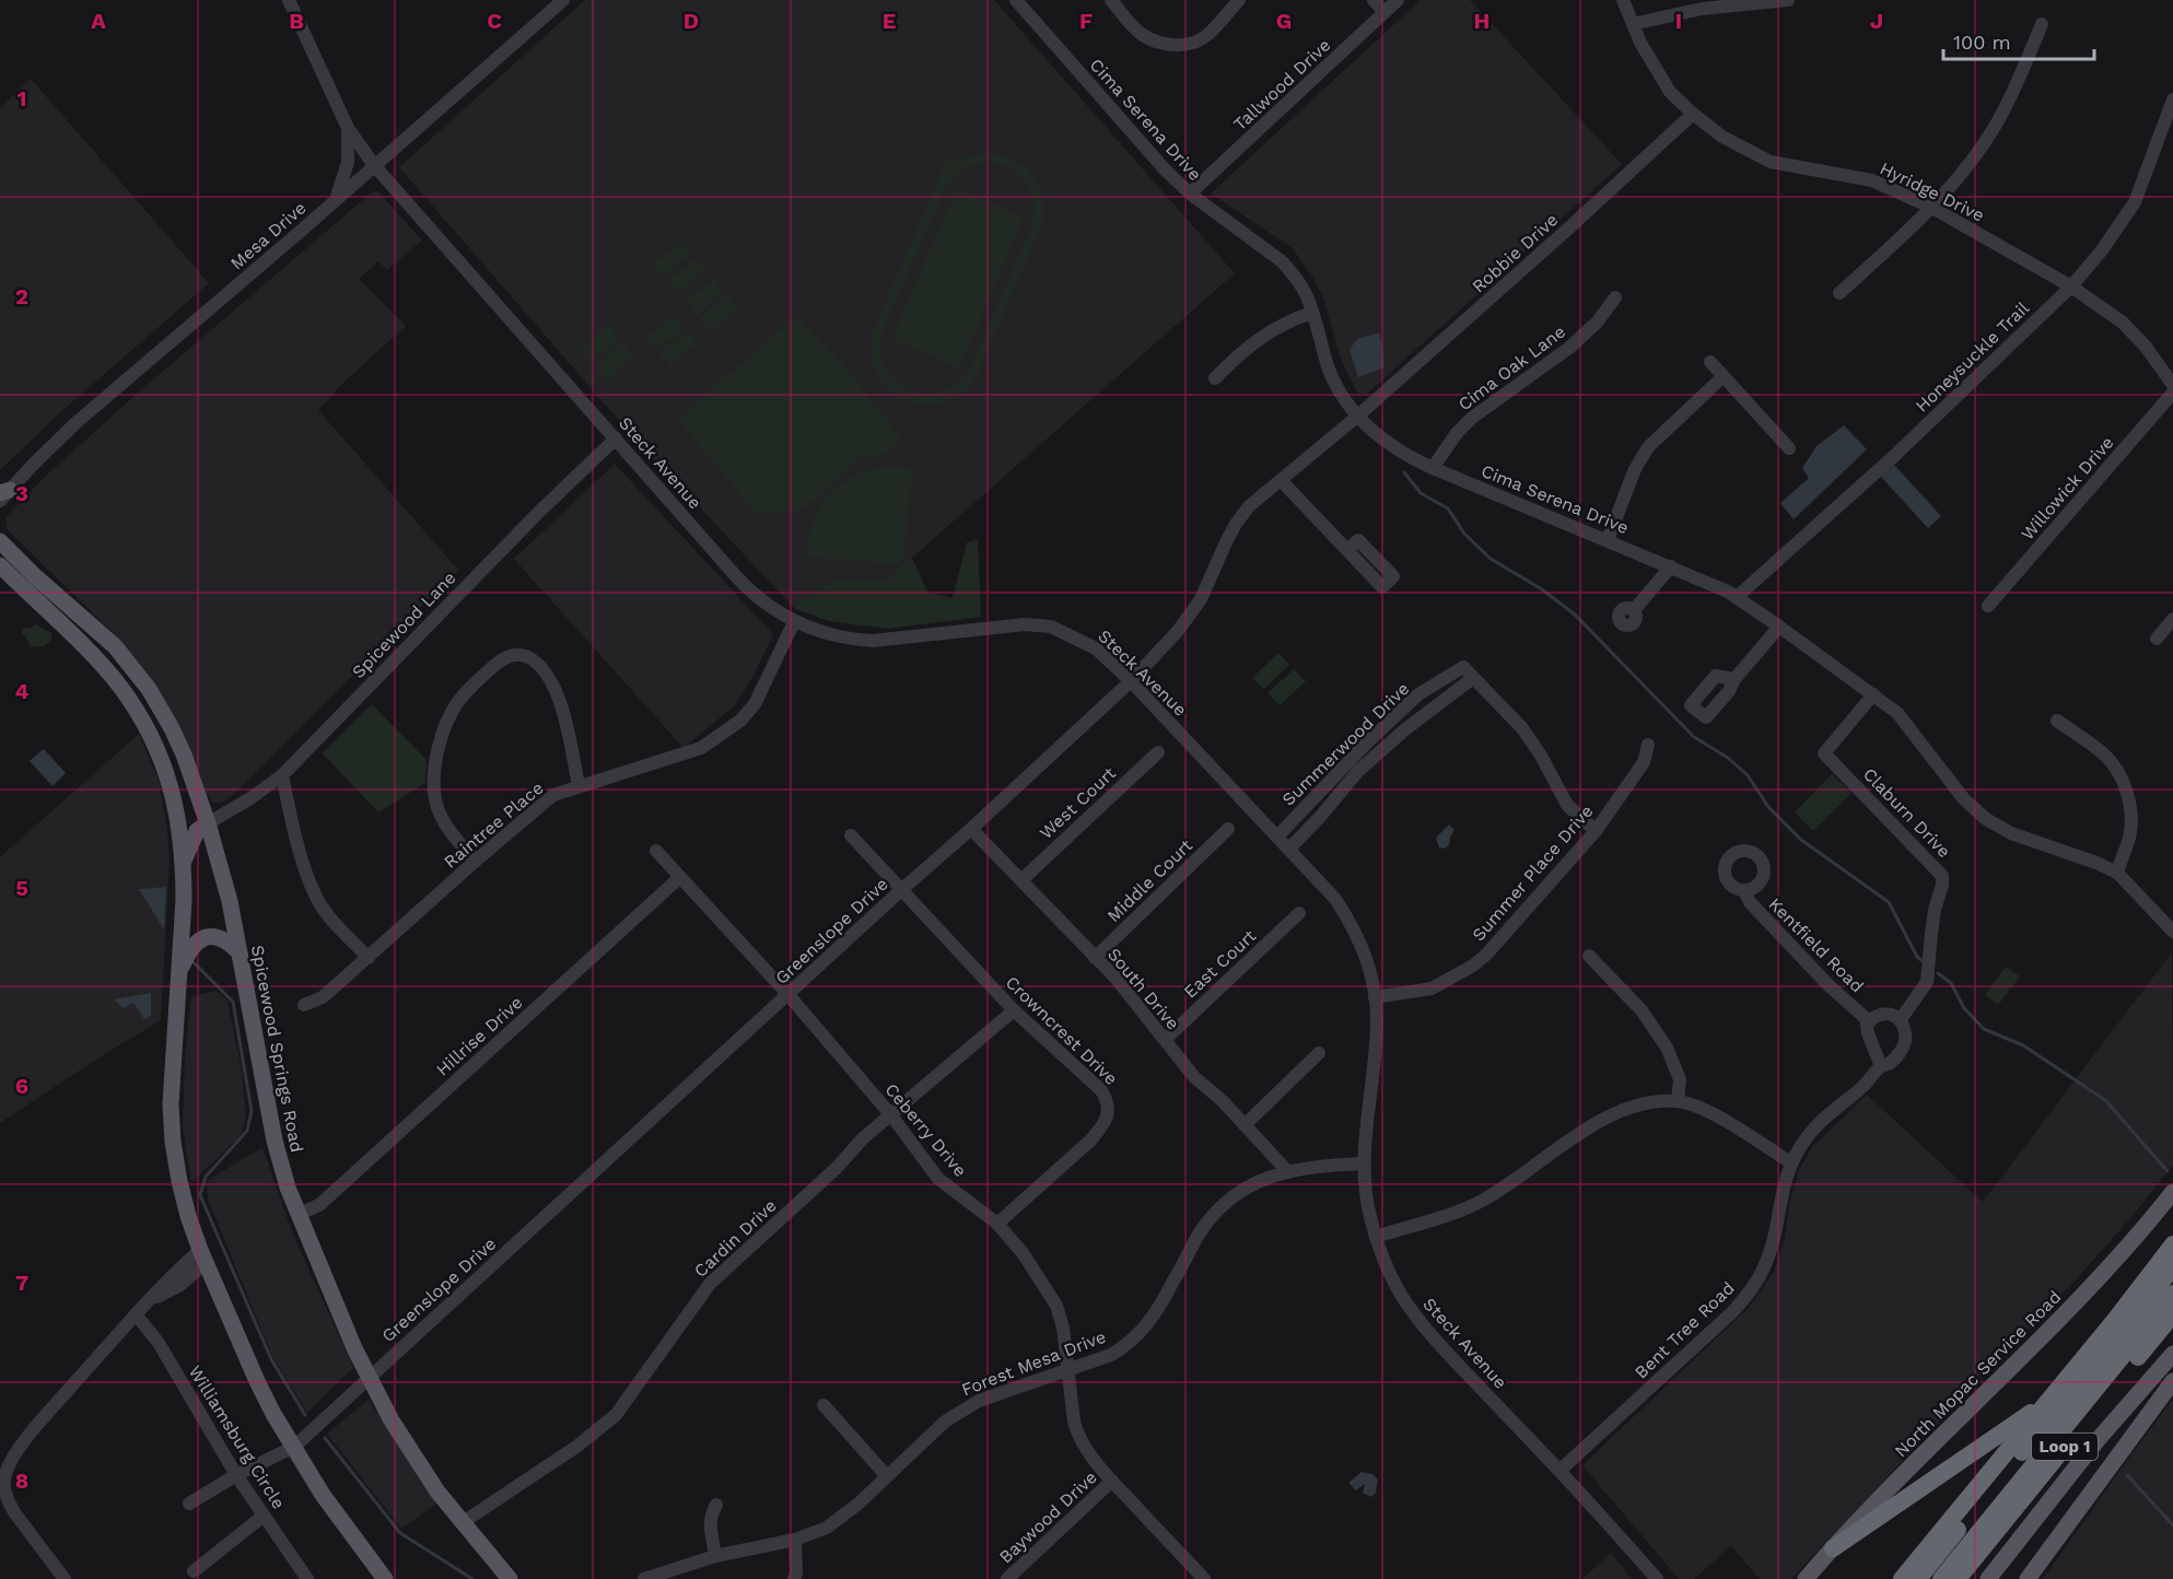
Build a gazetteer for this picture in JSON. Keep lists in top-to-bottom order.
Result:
{
  "streets": {
    "highway": ["Loop 1"],
    "main road": ["Spicewood Springs Road", "North Mopac Service Road"],
    "street": [
      "Tallwood Drive",
      "Cima Serena Drive",
      "Hyridge Drive",
      "Mesa Drive",
      "Robbie Drive",
      "Honeysuckle Trail",
      "Cima Oak Lane",
      "Steck Avenue",
      "Willowick Drive",
      "Spicewood Lane",
      "Summerwood Drive",
      "West Court",
      "Claburn Drive",
      "Raintree Place",
      "Summer Place Drive",
      "Middle Court",
      "Greenslope Drive",
      "Kentfield Road",
      "East Court",
      "South Drive",
      "Crowncrest Drive",
      "Hillrise Drive",
      "Ceberry Drive",
      "Cardin Drive",
      "Bent Tree Road",
      "Forest Mesa Drive",
      "Williamsburg Circle",
      "Baywood Drive"
    ]
  },
  "crossings": [
    ["Tallwood Drive", "Cima Serena Drive"],
    ["Cima Serena Drive", "Robbie Drive"],
    ["Cima Serena Drive", "Honeysuckle Trail"],
    ["Cima Serena Drive", "Cima Oak Lane"],
    ["Cima Serena Drive", "Claburn Drive"],
    ["Cima Serena Drive", "Greenslope Drive"],
    ["Hyridge Drive", "Robbie Drive"],
    ["Hyridge Drive", "Honeysuckle Trail"],
    ["Mesa Drive", "Steck Avenue"],
    ["Robbie Drive", "Greenslope Drive"],
    ["Steck Avenue", "Spicewood Lane"],
    ["Steck Avenue", "Summerwood Drive"],
    ["Steck Avenue", "Raintree Place"],
    ["Steck Avenue", "Summer Place Drive"],
    ["Steck Avenue", "Greenslope Drive"],
    ["Steck Avenue", "Bent Tree Road"],
    ["Steck Avenue", "Forest Mesa Drive"],
    ["Spicewood Lane", "Spicewood Springs Road"],
    ["West Court", "South Drive"],
    ["Claburn Drive", "Bent Tree Road"],
    ["Middle Court", "South Drive"],
    ["Greenslope Drive", "South Drive"],
    ["Greenslope Drive", "Crowncrest Drive"],
    ["Greenslope Drive", "Spicewood Springs Road"],
    ["Greenslope Drive", "Ceberry Drive"],
    ["Greenslope Drive", "Williamsburg Circle"],
    ["East Court", "South Drive"],
    ["South Drive", "Forest Mesa Drive"],
    ["Crowncrest Drive", "Ceberry Drive"],
    ["Crowncrest Drive", "Cardin Drive"],
    ["Hillrise Drive", "Spicewood Springs Road"],
    ["Hillrise Drive", "Ceberry Drive"],
    ["Spicewood Springs Road", "Cardin Drive"],
    ["Ceberry Drive", "Cardin Drive"],
    ["Ceberry Drive", "Forest Mesa Drive"],
    ["Ceberry Drive", "Baywood Drive"]
  ],
  "scale_bar": "100 m",
  "grid": {
    "columns": [
      "A",
      "B",
      "C",
      "D",
      "E",
      "F",
      "G",
      "H",
      "I",
      "J"
    ],
    "rows": [
      "1",
      "2",
      "3",
      "4",
      "5",
      "6",
      "7",
      "8"
    ]
  }
}
